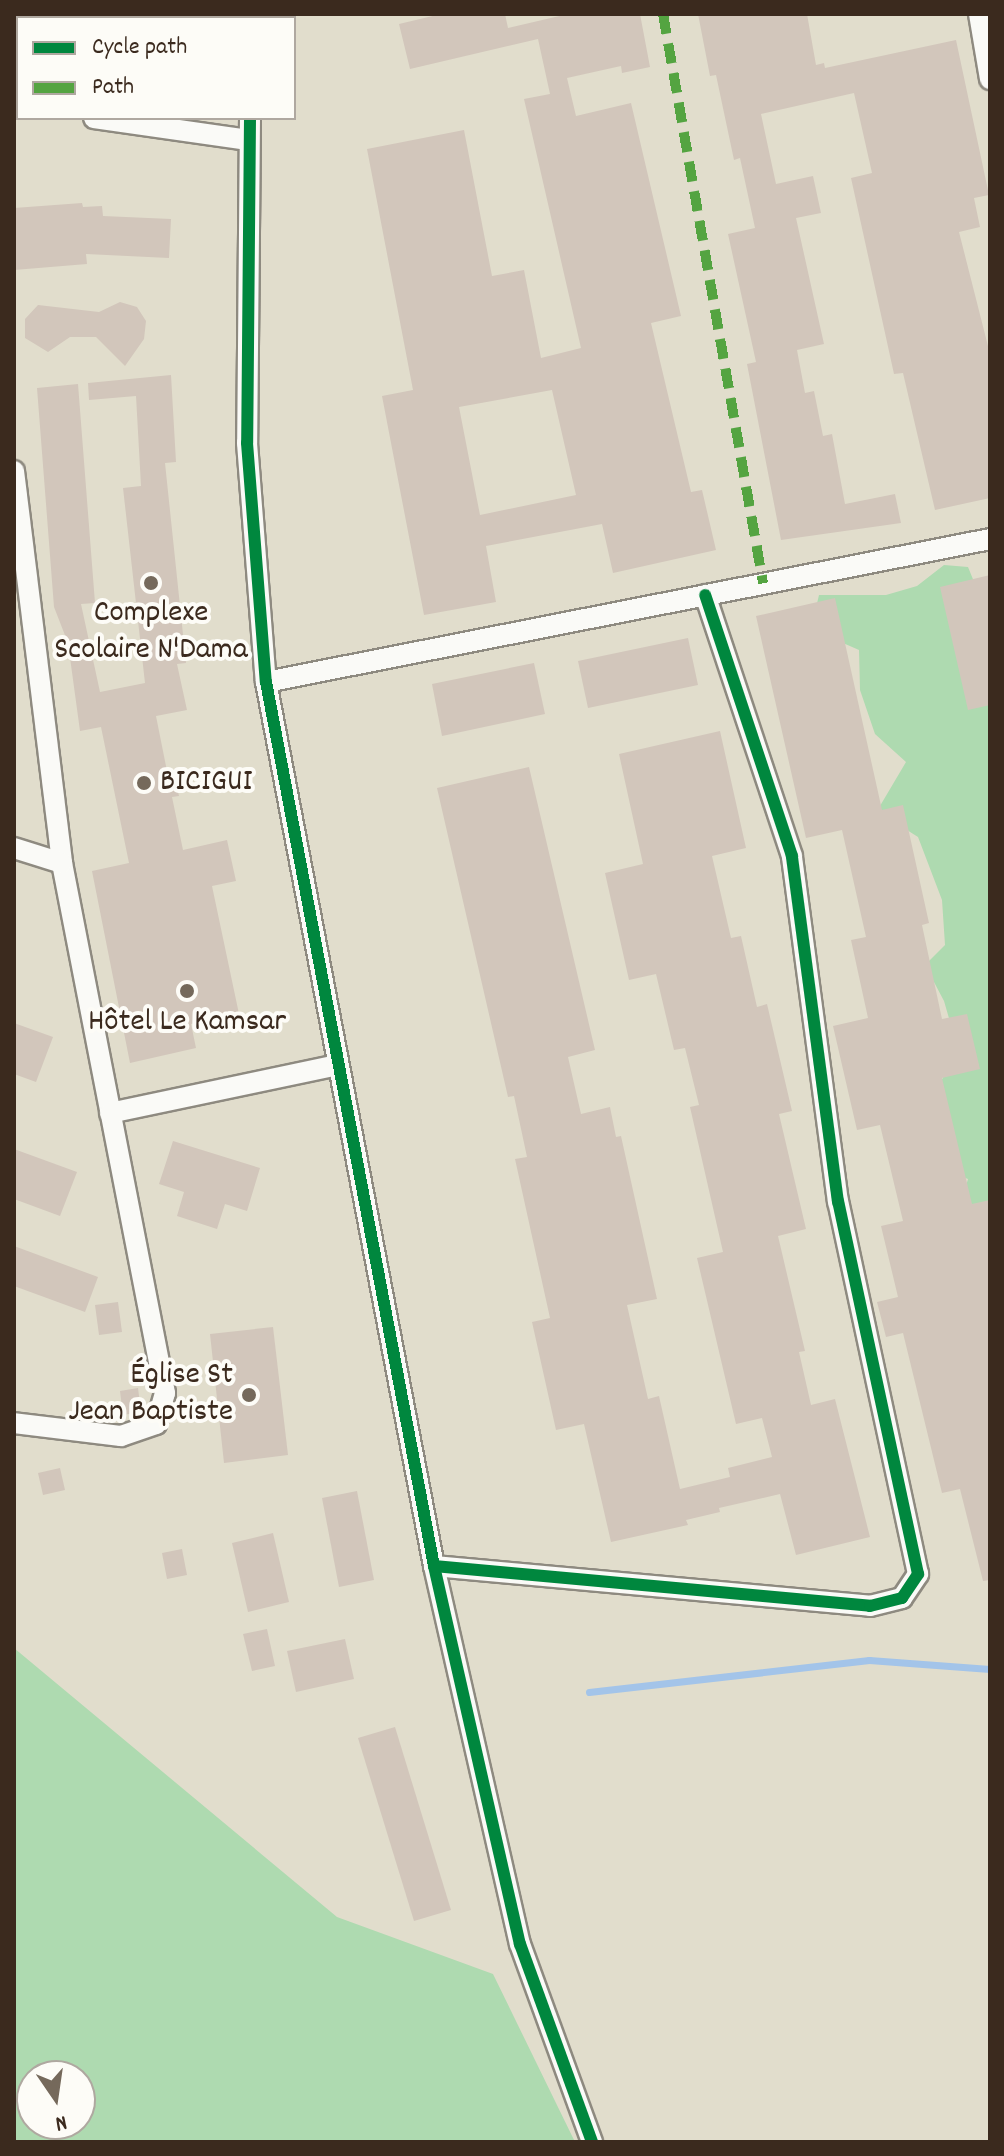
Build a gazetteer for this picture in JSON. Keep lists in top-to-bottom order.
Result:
{
  "places": [
    "Complexe Scolaire N'Dama",
    "BICIGUI",
    "Hôtel Le Kamsar",
    "Église St Jean Baptiste"
  ],
  "legend": ["Cycle path", "Path"],
  "north": "bottom"
}
